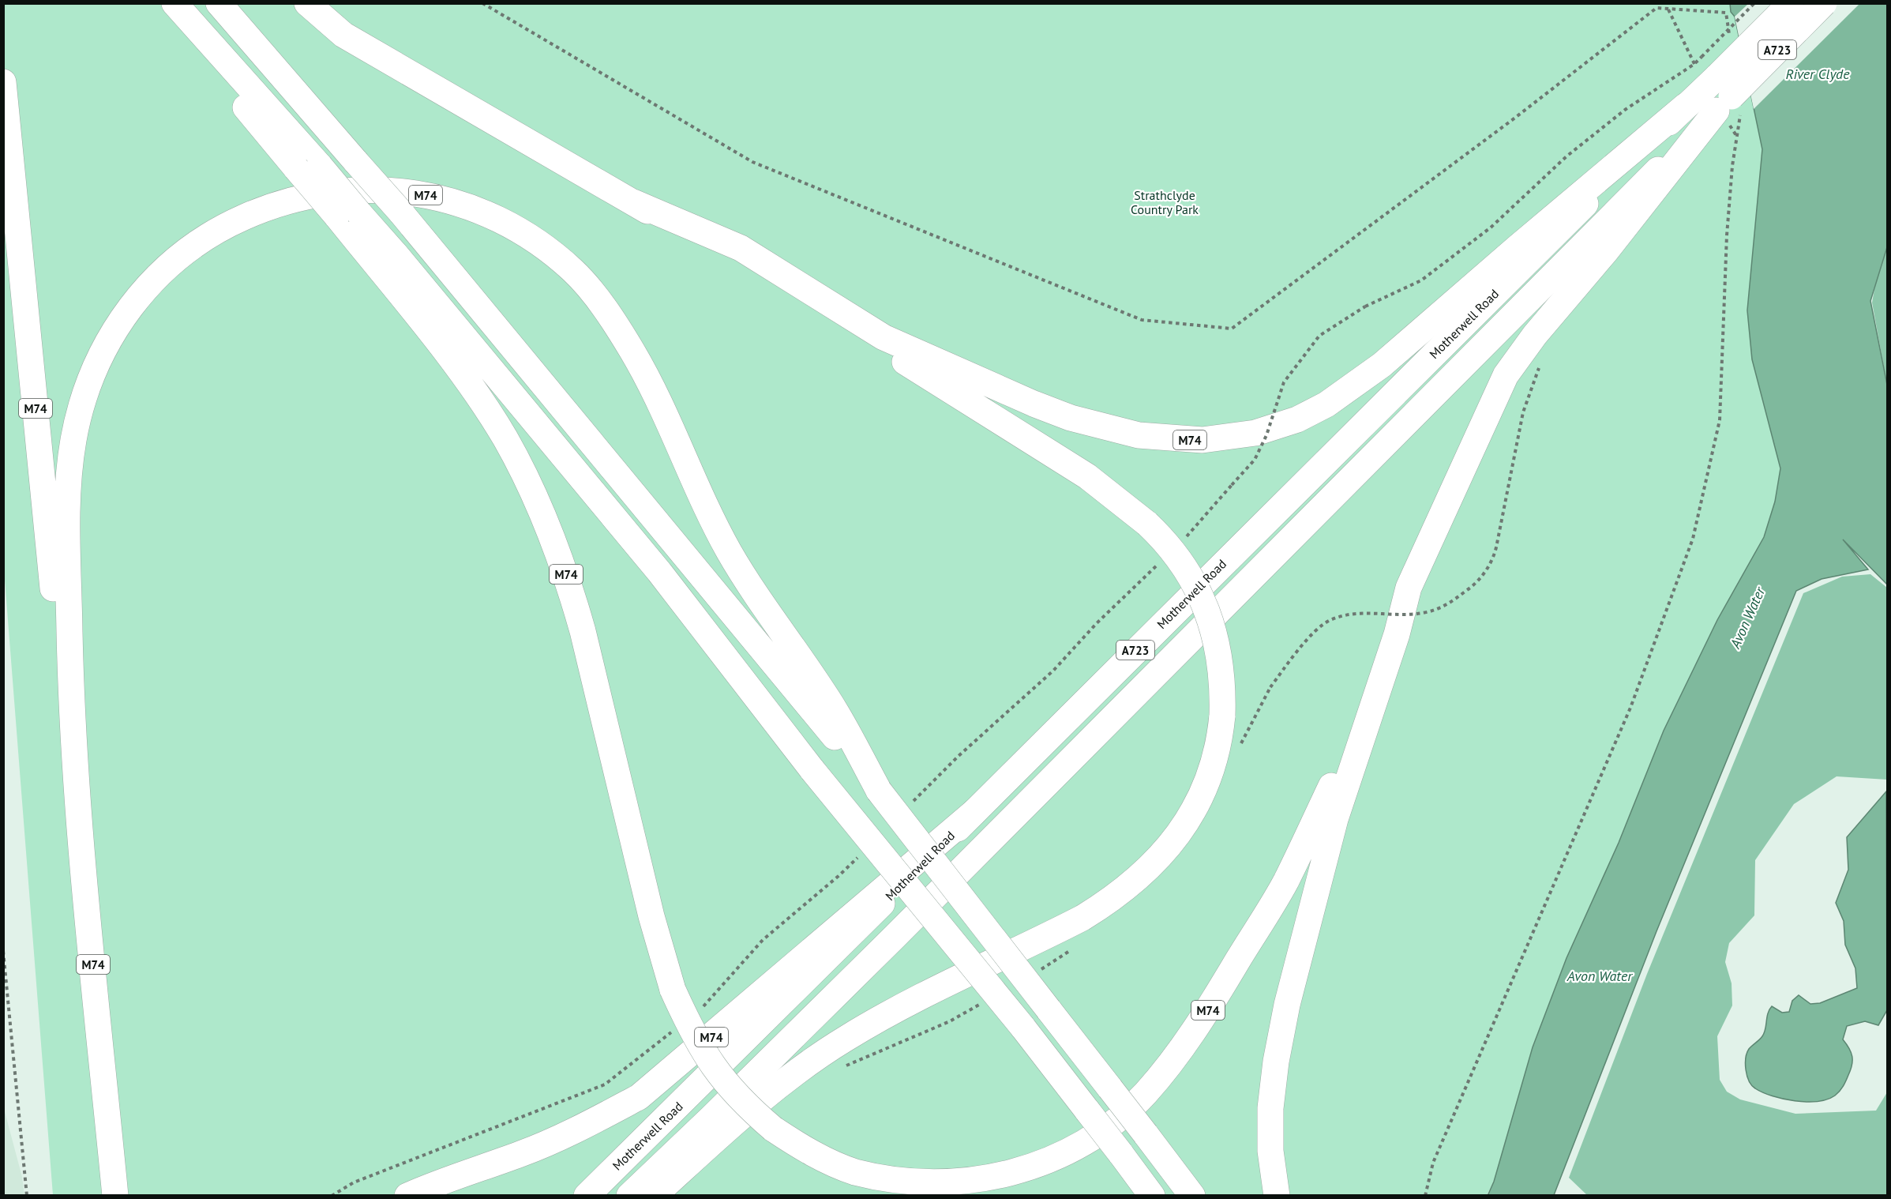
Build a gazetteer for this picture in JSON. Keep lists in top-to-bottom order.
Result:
{
  "streets": {
    "main road": ["A723", "M74", "Motherwell Road"]
  },
  "crossings": [
    ["A723", "M74"],
    ["A723", "Motherwell Road"],
    ["M74", "Motherwell Road"]
  ],
  "water": ["River Clyde", "Avon Water"],
  "parks": ["Strathclyde Country Park"]
}
